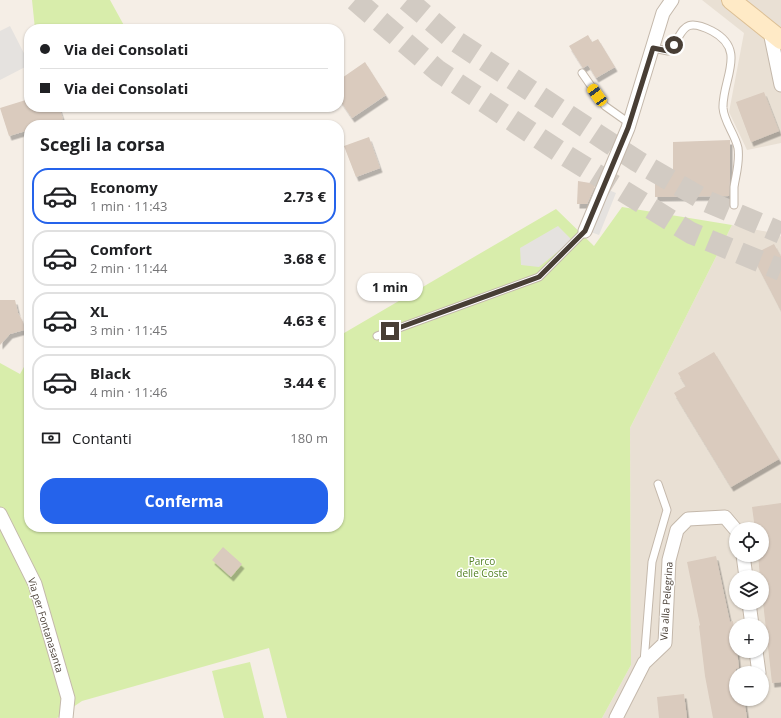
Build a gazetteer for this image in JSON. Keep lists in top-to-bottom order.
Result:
{
  "streets": {
    "street": ["Via alla Pelegrina", "Via per Fontanasanta"]
  },
  "parks": ["Parco delle Coste"],
  "page": {
    "banner": ["Via dei Consolati", "Via dei Consolati"],
    "heading": "Scegli la corsa",
    "list": [
      {
        "name": "Economy",
        "note": "1 min · 11:43",
        "value": "2.73 €"
      },
      {
        "name": "Comfort",
        "note": "2 min · 11:44",
        "value": "3.68 €"
      },
      {
        "name": "XL",
        "note": "3 min · 11:45",
        "value": "4.63 €"
      },
      {
        "name": "Black",
        "note": "4 min · 11:46",
        "value": "3.44 €"
      }
    ],
    "bubble": "1 min",
    "pay": ["Contanti", "180 m"],
    "buttons": "Conferma",
    "map_buttons": ["+", "−"]
  }
}
